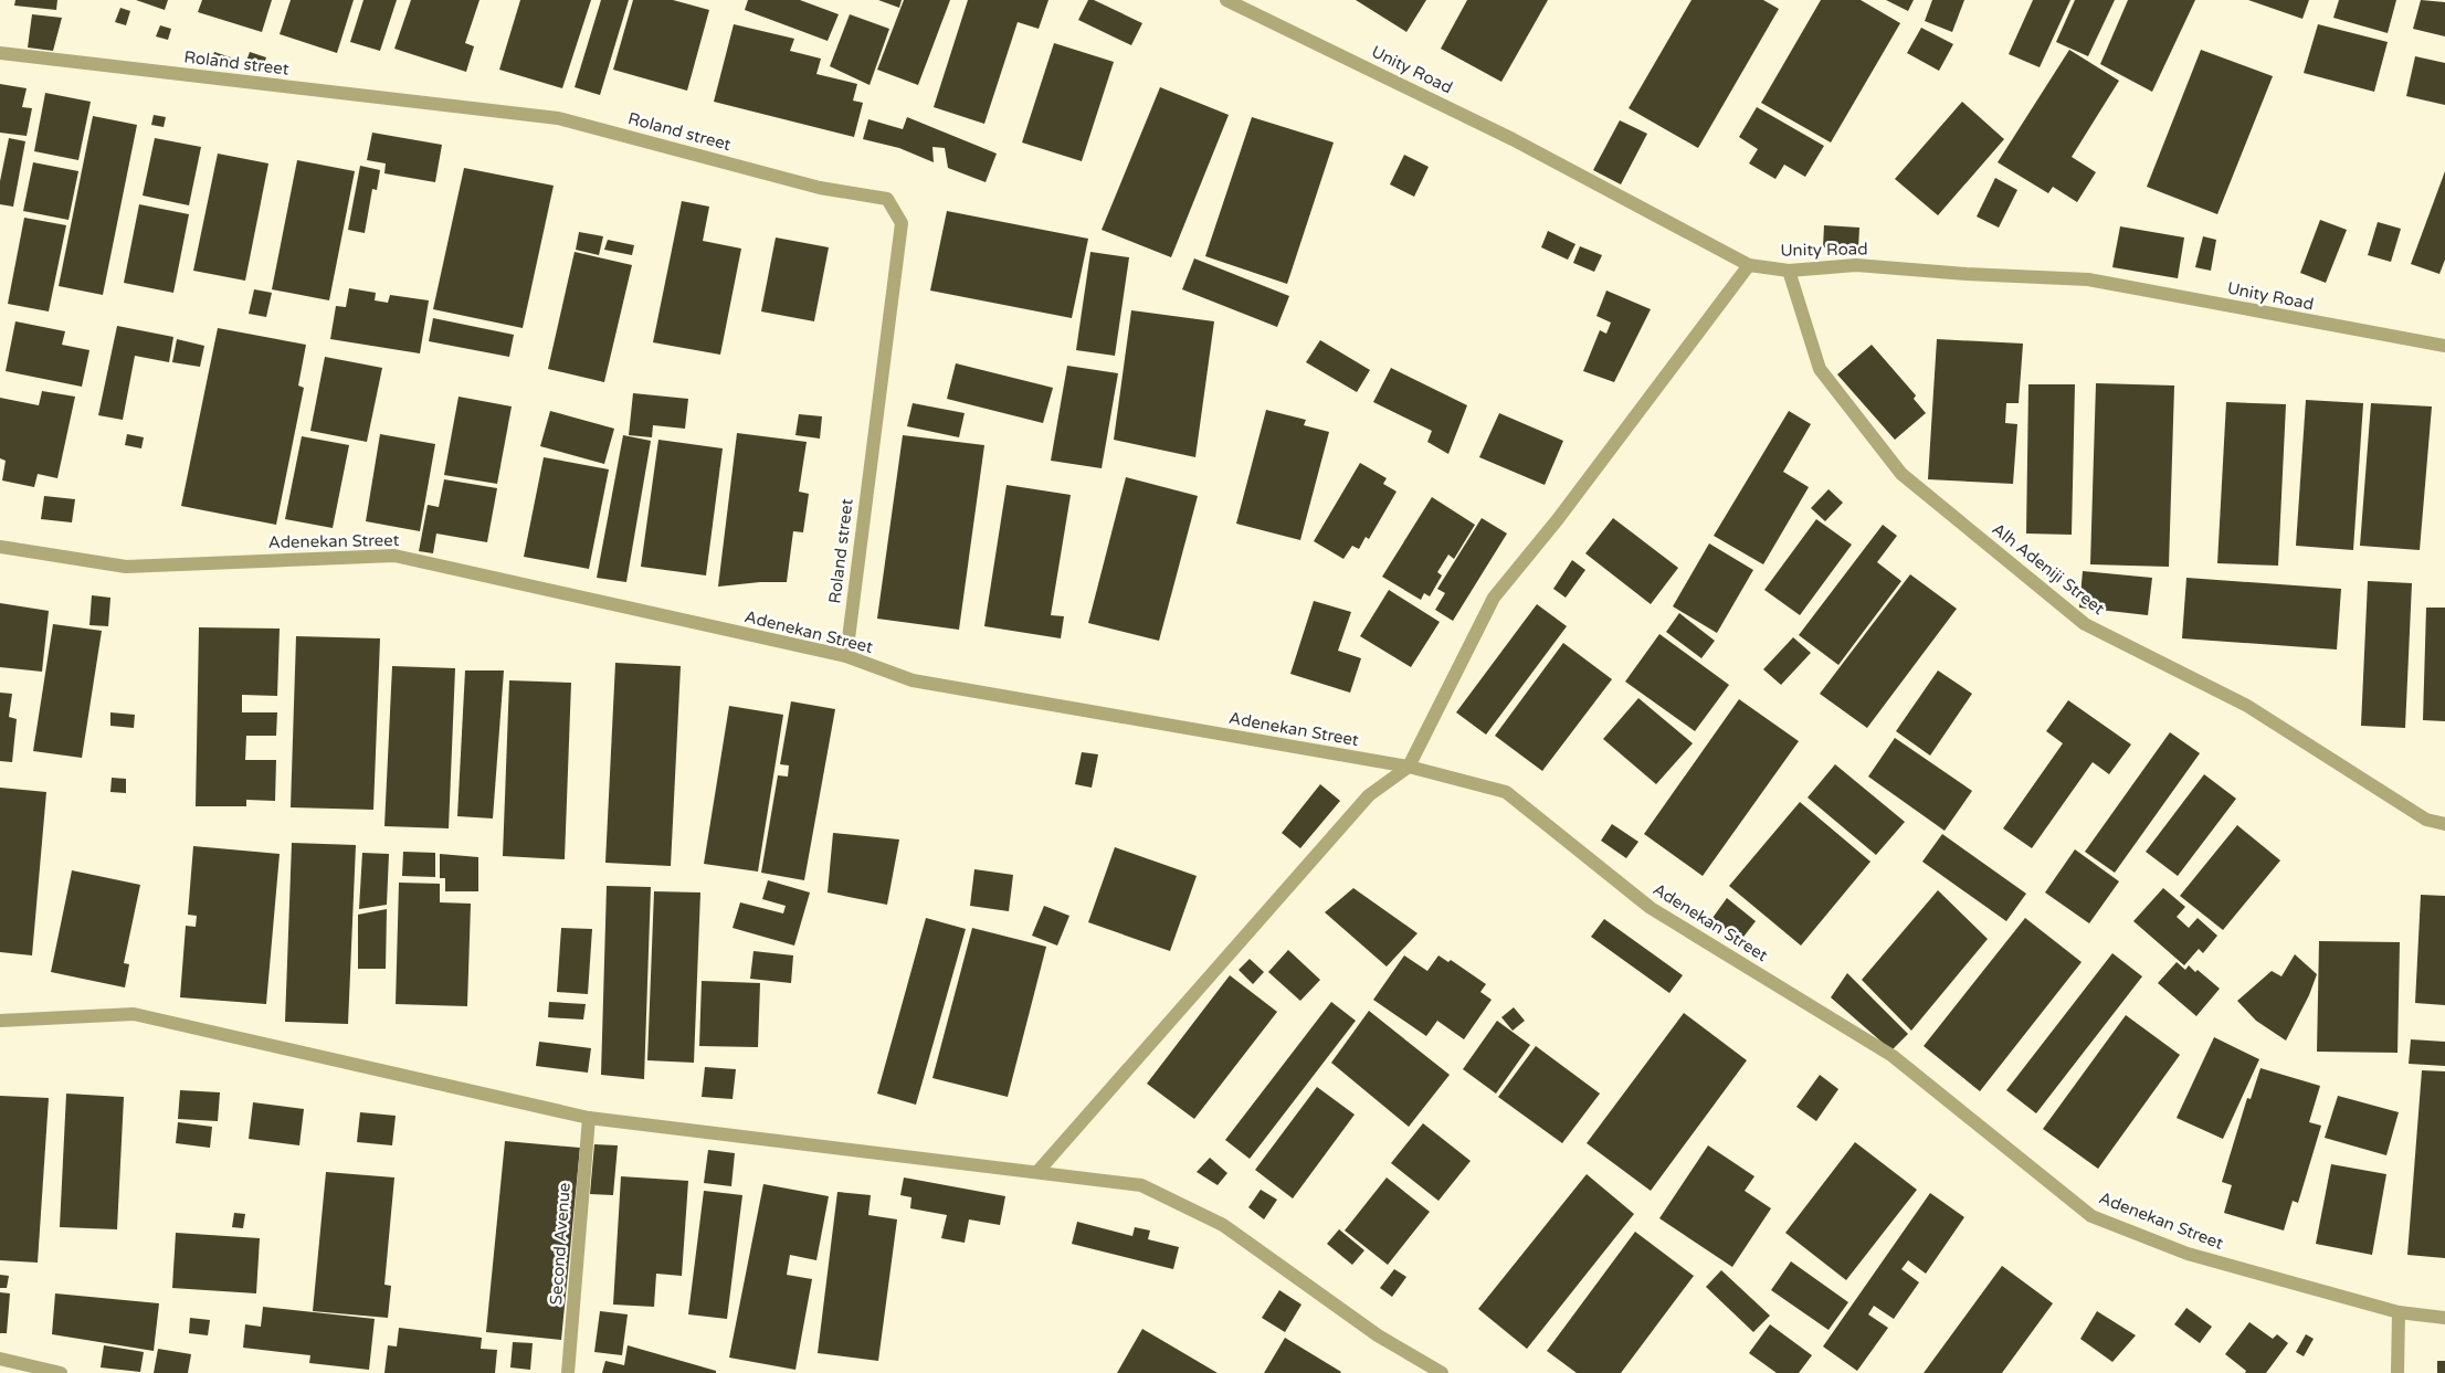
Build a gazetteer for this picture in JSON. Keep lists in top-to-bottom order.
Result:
{
  "streets": {
    "street": [
      "Roland street",
      "Unity Road",
      "Adenekan Street",
      "Alh Adeniji Street",
      "Second Avenue"
    ]
  },
  "crossings": [
    ["Roland street", "Adenekan Street"],
    ["Unity Road", "Alh Adeniji Street"]
  ]
}
